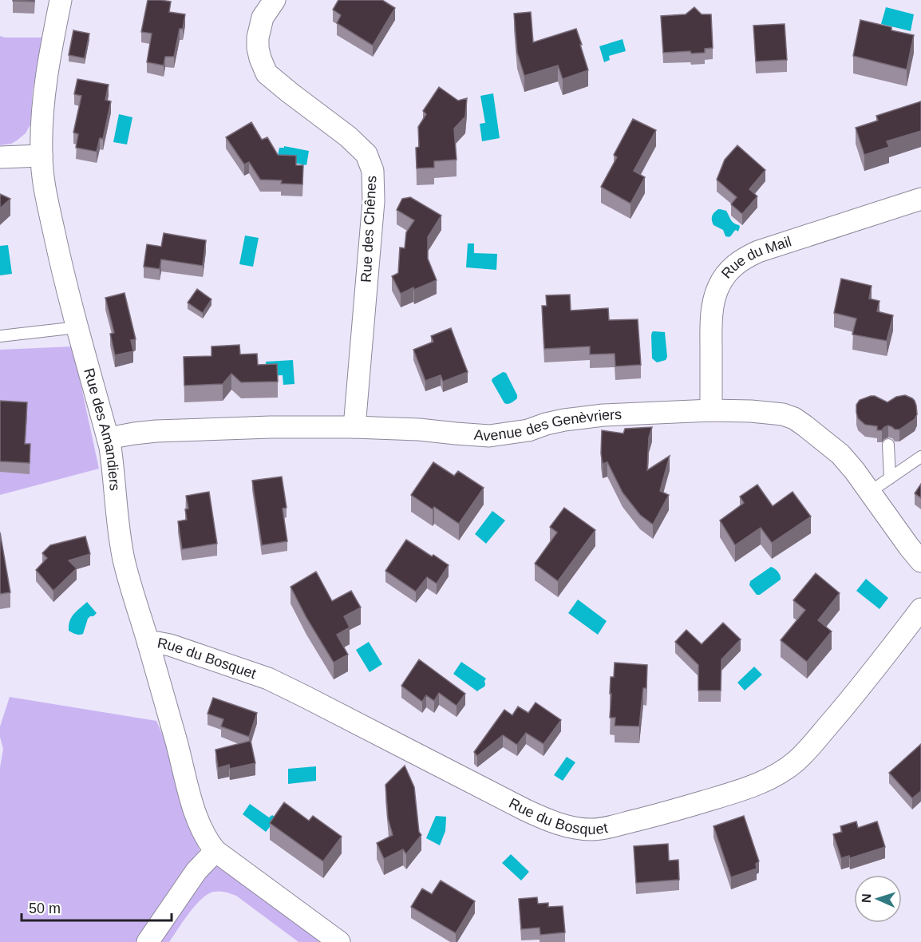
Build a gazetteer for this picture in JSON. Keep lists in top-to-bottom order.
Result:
{
  "streets": {
    "street": [
      "Rue des Chênes",
      "Rue du Mail",
      "Avenue des Genèvriers",
      "Rue des Amandiers",
      "Rue du Bosquet"
    ]
  },
  "crossings": [
    ["Rue des Chênes", "Avenue des Genèvriers"],
    ["Rue du Mail", "Avenue des Genèvriers"],
    ["Avenue des Genèvriers", "Rue des Amandiers"],
    ["Rue des Amandiers", "Rue du Bosquet"]
  ],
  "scale_bar": "50 m",
  "north": "left"
}
